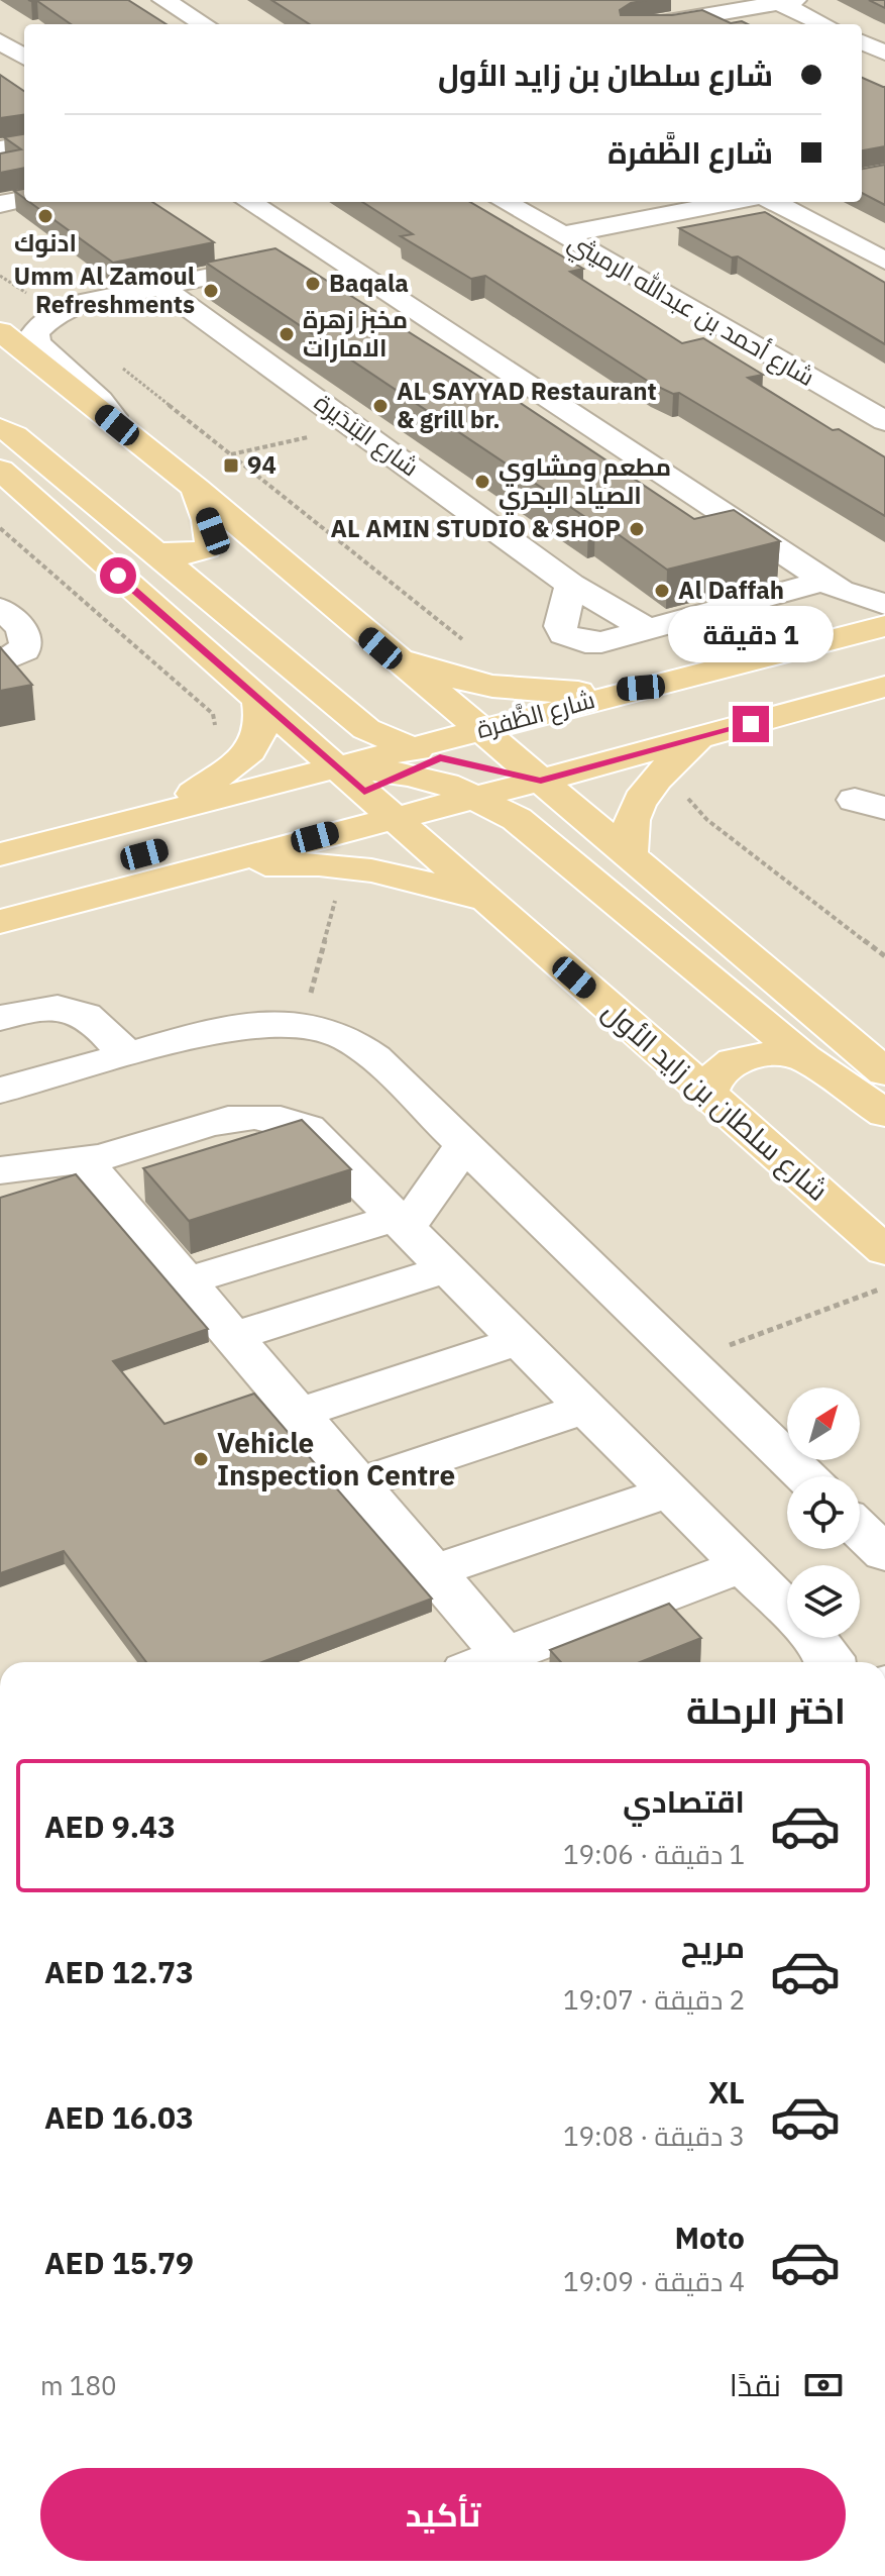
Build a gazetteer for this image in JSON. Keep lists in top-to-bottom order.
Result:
{
  "streets": {
    "main road": ["شارع الظَّفرة", "شارع سلطان بن زايد الأول"],
    "street": ["شارع أحمد بن عبدالله الرميثي", "شارع البَندَيرة"]
  },
  "places": {
    "other": [
      "ادنوك",
      "Baqala",
      "Umm Al Zamoul Refreshments",
      "مخبز زهرة الامارات",
      "AL SAYYAD Restaurant & grill br.",
      "مطعم ومشاوي الصياد البحري",
      "AL AMIN STUDIO & SHOP",
      "Al Daffah",
      "Vehicle Inspection Centre"
    ],
    "transit": ["94"]
  },
  "north": "top right",
  "page": {
    "banner": ["شارع سلطان بن زايد الأول", "شارع الظَّفرة"],
    "bubble": "1 دقيقة",
    "heading": "اختر الرحلة",
    "list": [
      {
        "name": "اقتصادي",
        "note": "1 دقيقة · 19:06",
        "value": "AED 9.43"
      },
      {
        "name": "مريح",
        "note": "2 دقيقة · 19:07",
        "value": "AED 12.73"
      },
      {
        "name": "XL",
        "note": "3 دقيقة · 19:08",
        "value": "AED 16.03"
      },
      {
        "name": "Moto",
        "note": "4 دقيقة · 19:09",
        "value": "AED 15.79"
      }
    ],
    "pay": ["نقدًا", "180 m"],
    "buttons": "تأكيد"
  }
}
